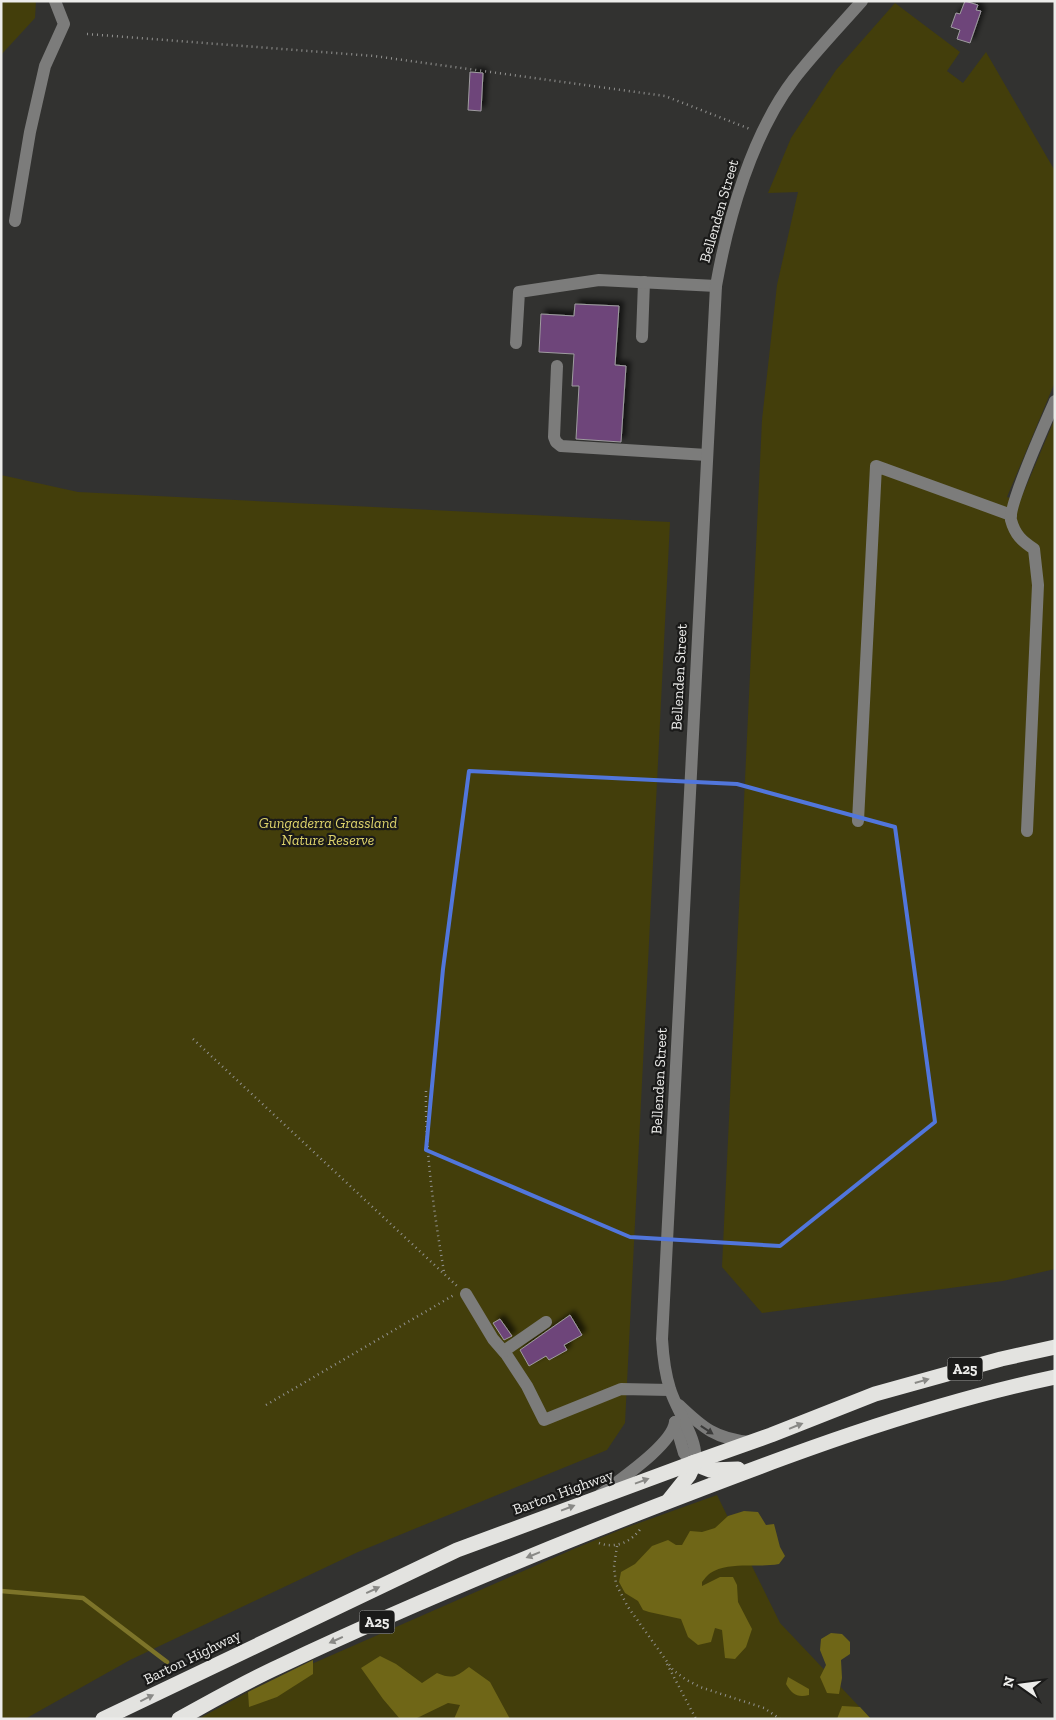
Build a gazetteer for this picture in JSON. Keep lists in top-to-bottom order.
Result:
{
  "streets": {
    "highway": ["A25", "Barton Highway"],
    "street": ["Bellenden Street"]
  },
  "crossings": [
    ["Bellenden Street", "Barton Highway"]
  ],
  "parks": ["Gungaderra Grassland Nature Reserve"],
  "north": "left"
}
